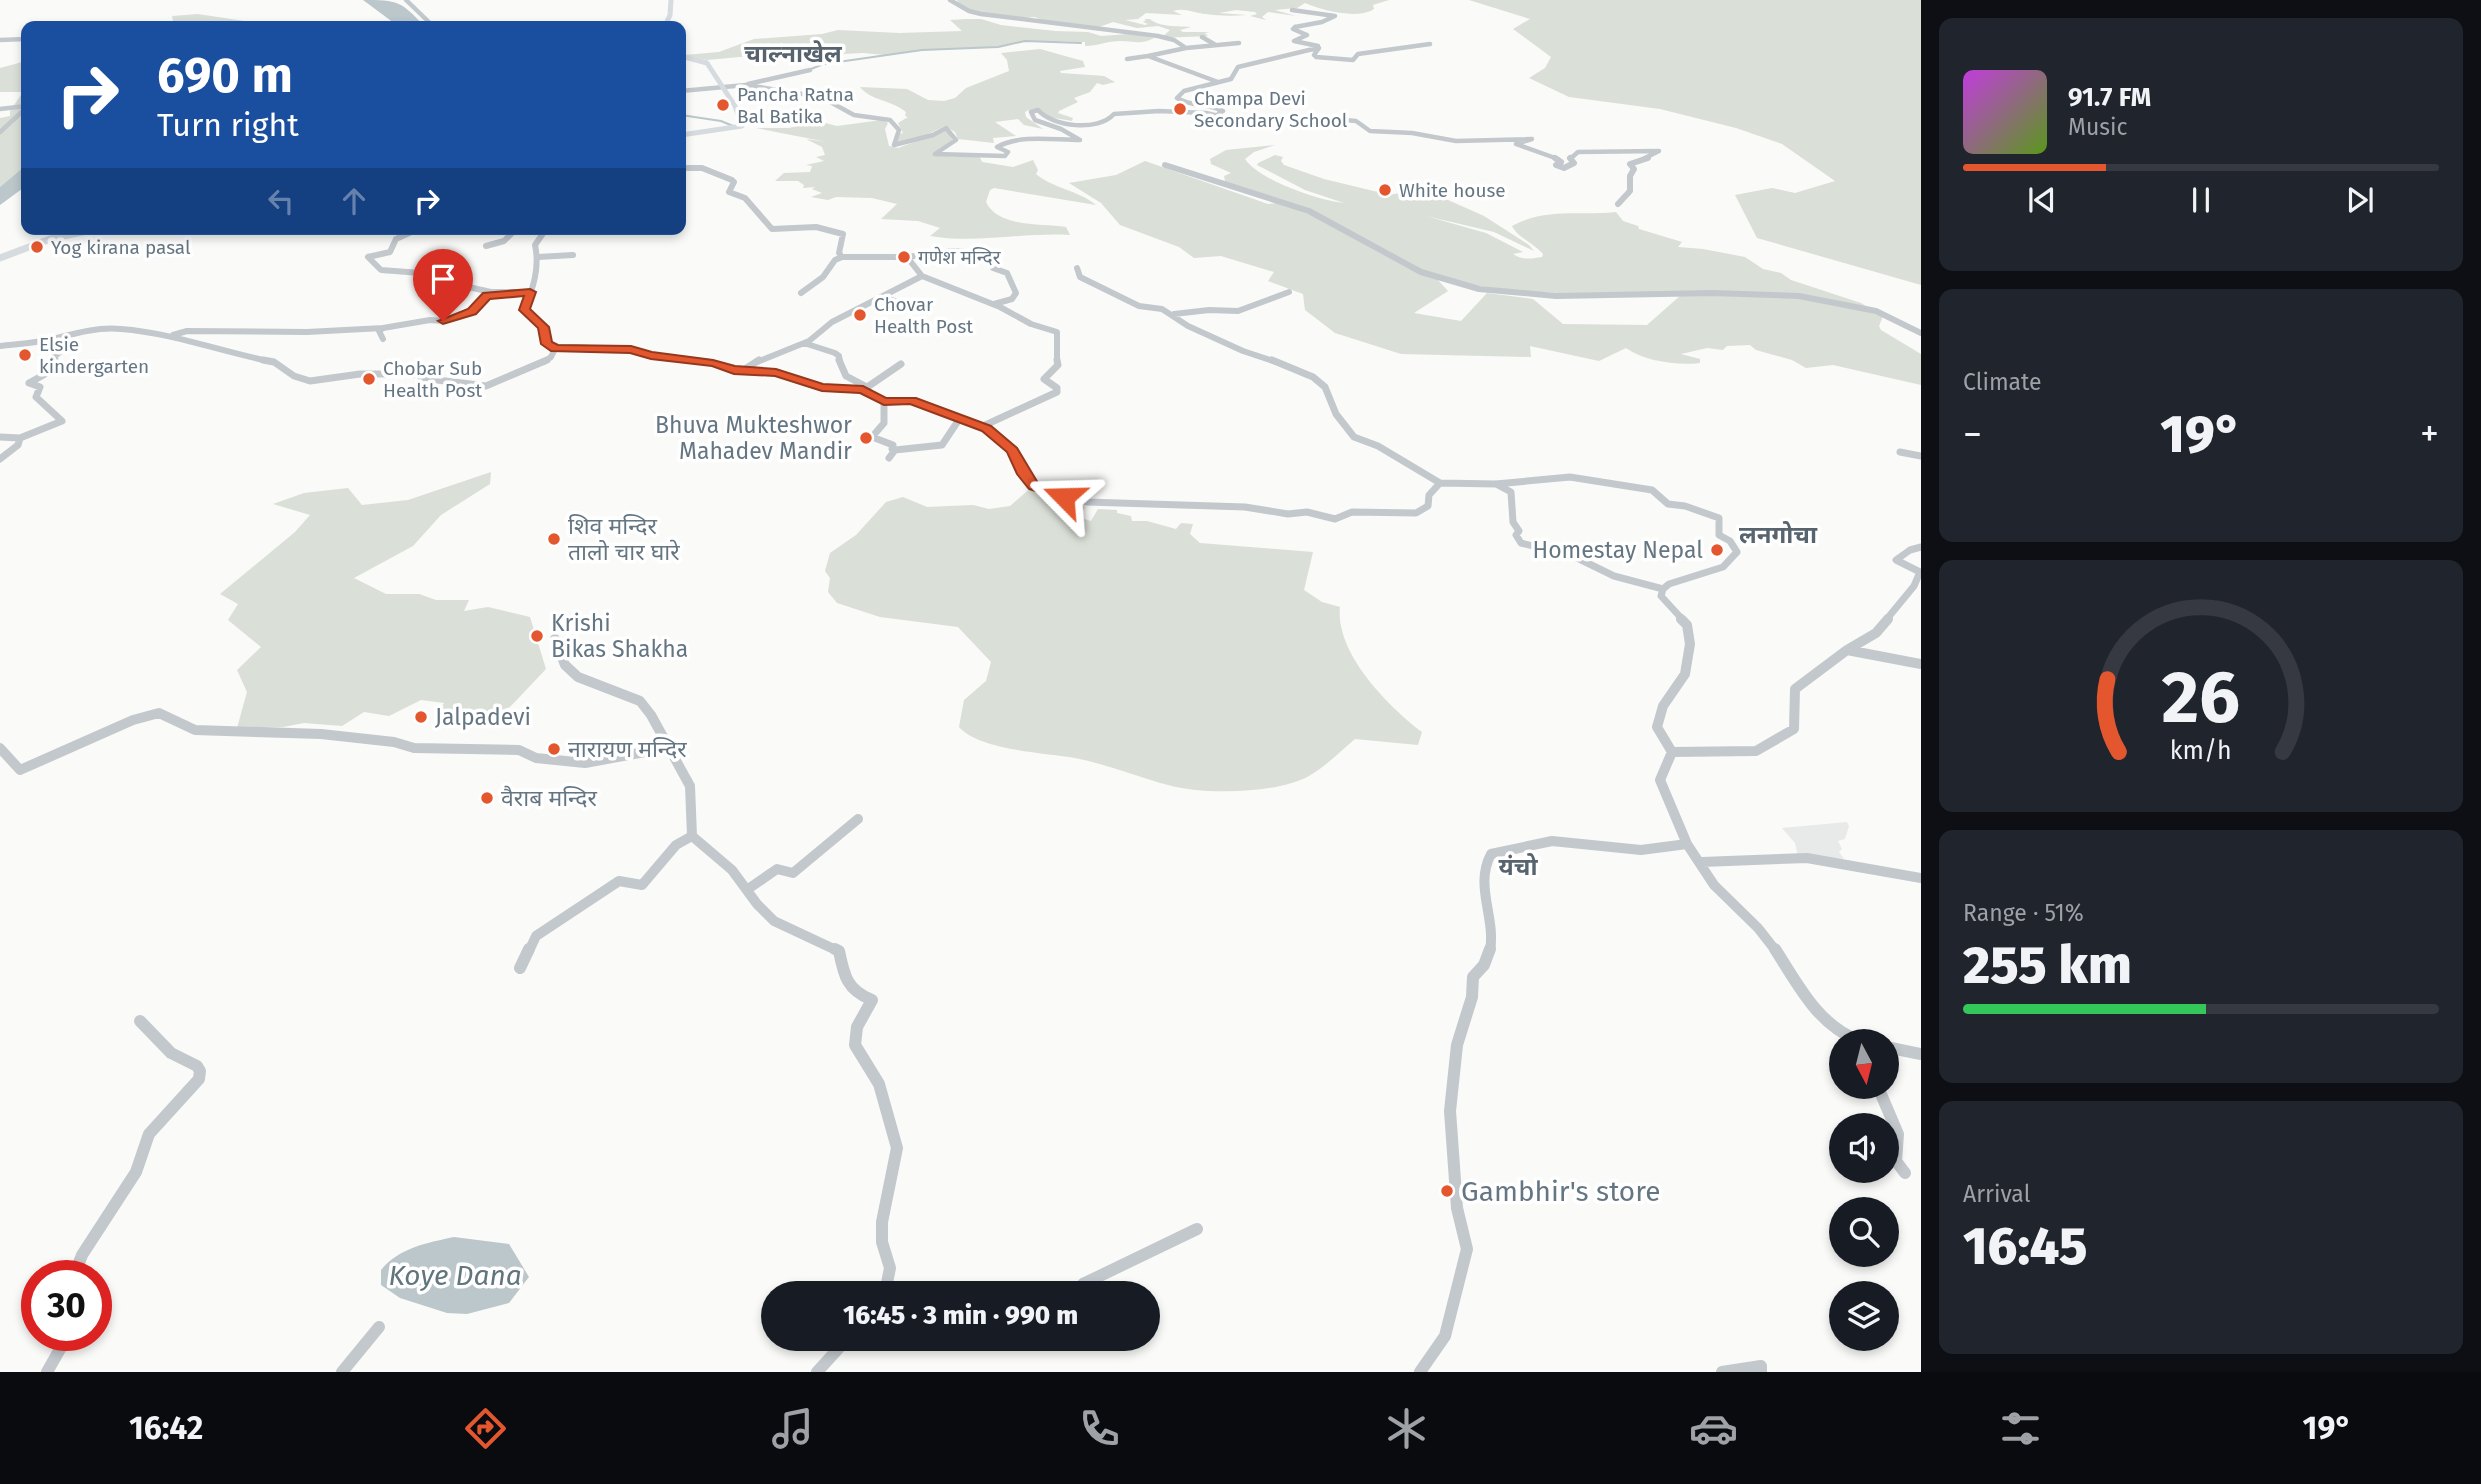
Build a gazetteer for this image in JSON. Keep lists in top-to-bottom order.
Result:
{
  "districts": ["चाल्नाखेल", "लनगोचा", "यंचो"],
  "water": ["Koye Dana"],
  "places": [
    "Pancha Ratna Bal Batika",
    "Champa Devi Secondary School",
    "White house",
    "Yog kirana pasal",
    "गणेश मन्दिर",
    "Chovar Health Post",
    "Elsie kindergarten",
    "Chobar Sub Health Post",
    "Bhuva Mukteshwor Mahadev Mandir",
    "शिव मन्दिर तालो चार घारे",
    "Homestay Nepal",
    "Krishi Bikas Shakha",
    "Jalpadevi",
    "नारायण मन्दिर",
    "वैराब मन्दिर",
    "Gambhir's store"
  ],
  "north": "bottom",
  "page": {
    "turn": ["690 m", "Turn right"],
    "song": ["91.7 FM", "Music"],
    "tile": [
      "Climate",
      ["Range · 51%", "255 km"],
      ["Arrival", "16:45"]
    ],
    "heat": ["−", "19°", "+"],
    "limit": "30",
    "trip": "16:45 · 3 min · 990 m",
    "tabs": ["16:42", "19°"],
    "gauge": ["26", "km/h"]
  }
}
